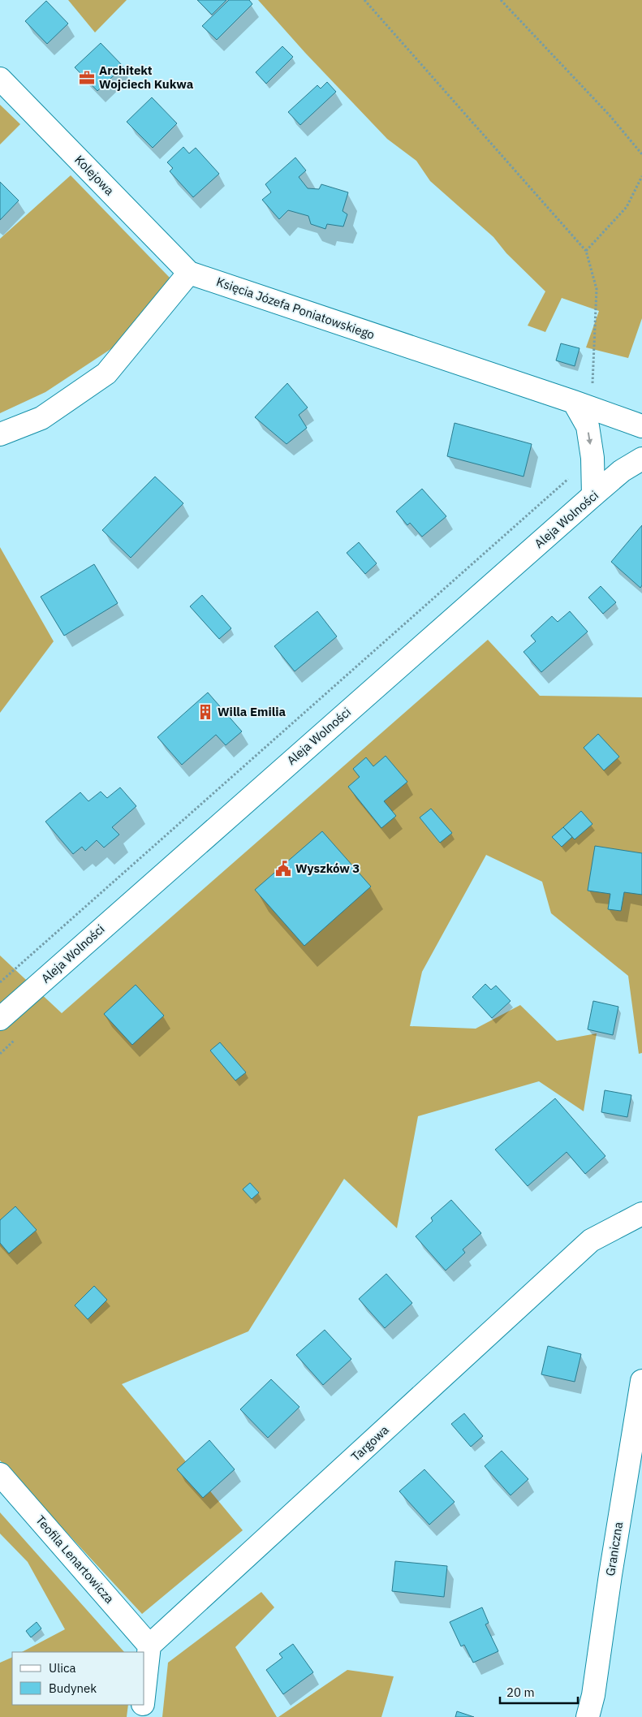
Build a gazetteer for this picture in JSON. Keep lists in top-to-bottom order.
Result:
{
  "streets": {
    "street": [
      "Kolejowa",
      "Księcia Józefa Poniatowskiego",
      "Aleja Wolności",
      "Targowa",
      "Graniczna",
      "Teofila Lenartowicza"
    ]
  },
  "crossings": [
    ["Kolejowa", "Księcia Józefa Poniatowskiego"],
    ["Targowa", "Teofila Lenartowicza"]
  ],
  "places": {
    "office": ["Architekt Wojciech Kukwa"],
    "building": ["Willa Emilia"],
    "public building": ["Wyszków 3"]
  },
  "legend": ["Ulica", "Budynek"],
  "scale_bar": "20 m"
}
